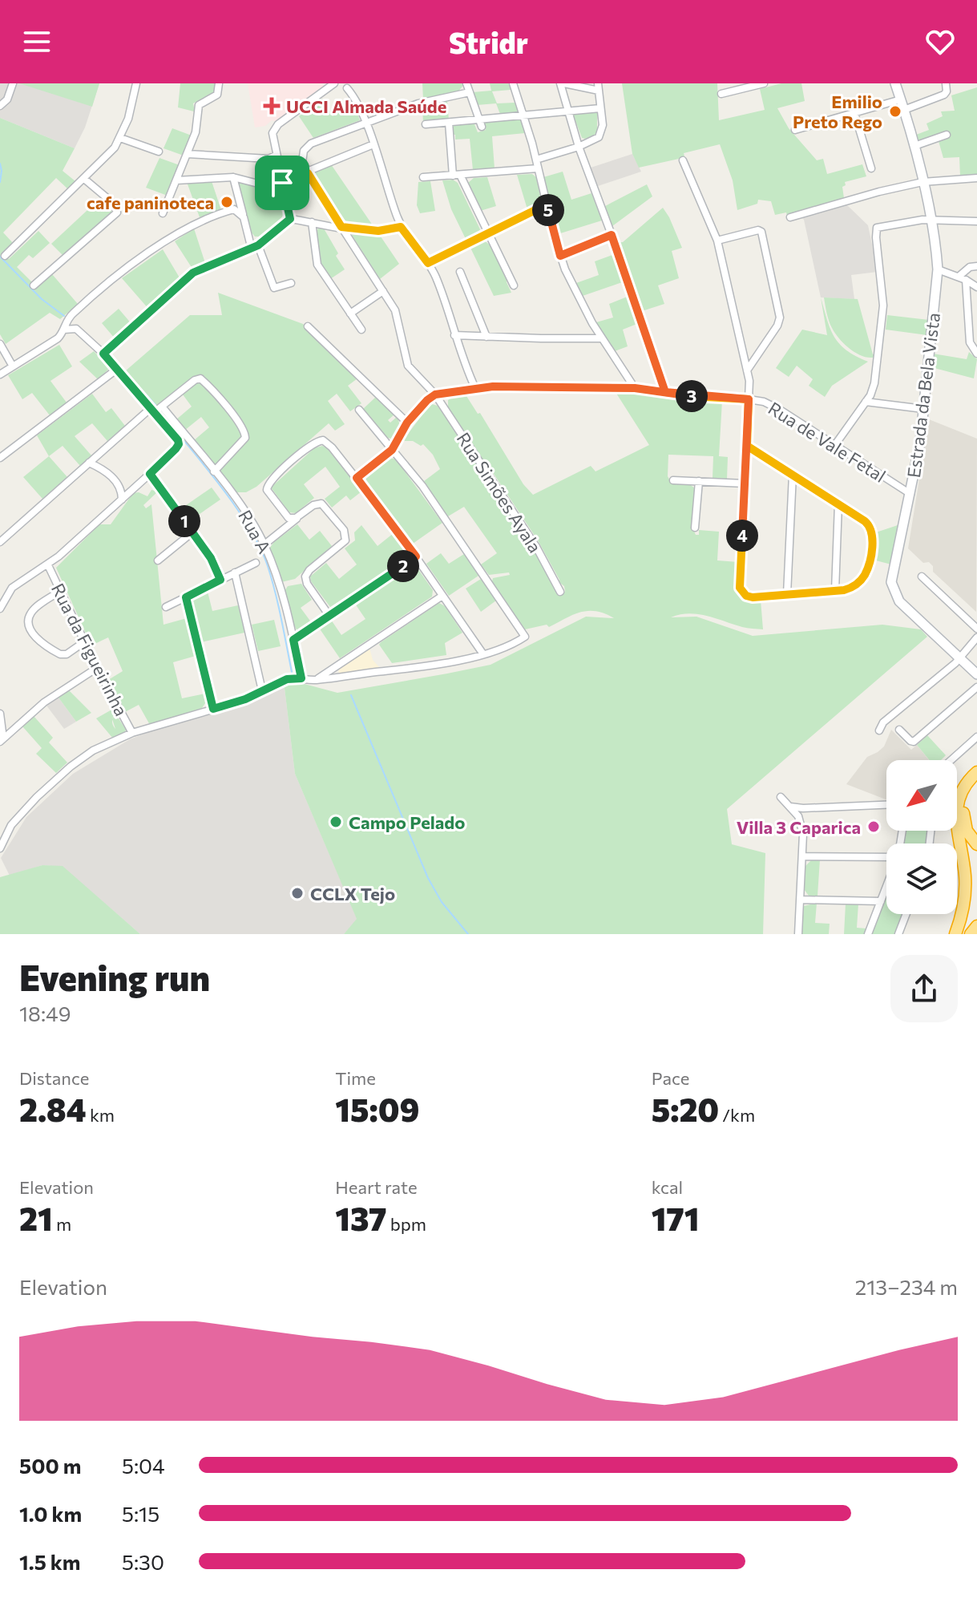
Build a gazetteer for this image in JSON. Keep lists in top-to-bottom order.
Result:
{
  "streets": {
    "street": [
      "Estrada da Bela Vista",
      "Rua de Vale Fetal",
      "Rua Simões Ayala",
      "Rua A",
      "Rua da Figueirinha"
    ]
  },
  "crossings": [
    ["Estrada da Bela Vista", "Rua de Vale Fetal"],
    ["Rua de Vale Fetal", "Rua Simões Ayala"]
  ],
  "places": {
    "health": ["UCCI Almada Saúde"],
    "other": [
      "Emilio Preto Rego",
      "cafe paninoteca",
      "Campo Pelado",
      "Villa 3 Caparica",
      "CCLX Tejo"
    ]
  },
  "north": "bottom left",
  "page": {
    "header": "Stridr",
    "pins": [
      "5",
      "3",
      "1",
      "4",
      "2"
    ],
    "heading": ["Evening run", "18:49"],
    "stats": [
      ["Distance", "2.84 km"],
      ["Time", "15:09"],
      ["Pace", "5:20 /km"],
      ["Elevation", "21 m"],
      ["Heart rate", "137 bpm"],
      ["kcal", "171"]
    ],
    "chart": ["Elevation", "213–234 m"],
    "list": [
      {
        "name": "500 m",
        "note": "5:04"
      },
      {
        "name": "1.0 km",
        "note": "5:15"
      },
      {
        "name": "1.5 km",
        "note": "5:30"
      }
    ]
  }
}
